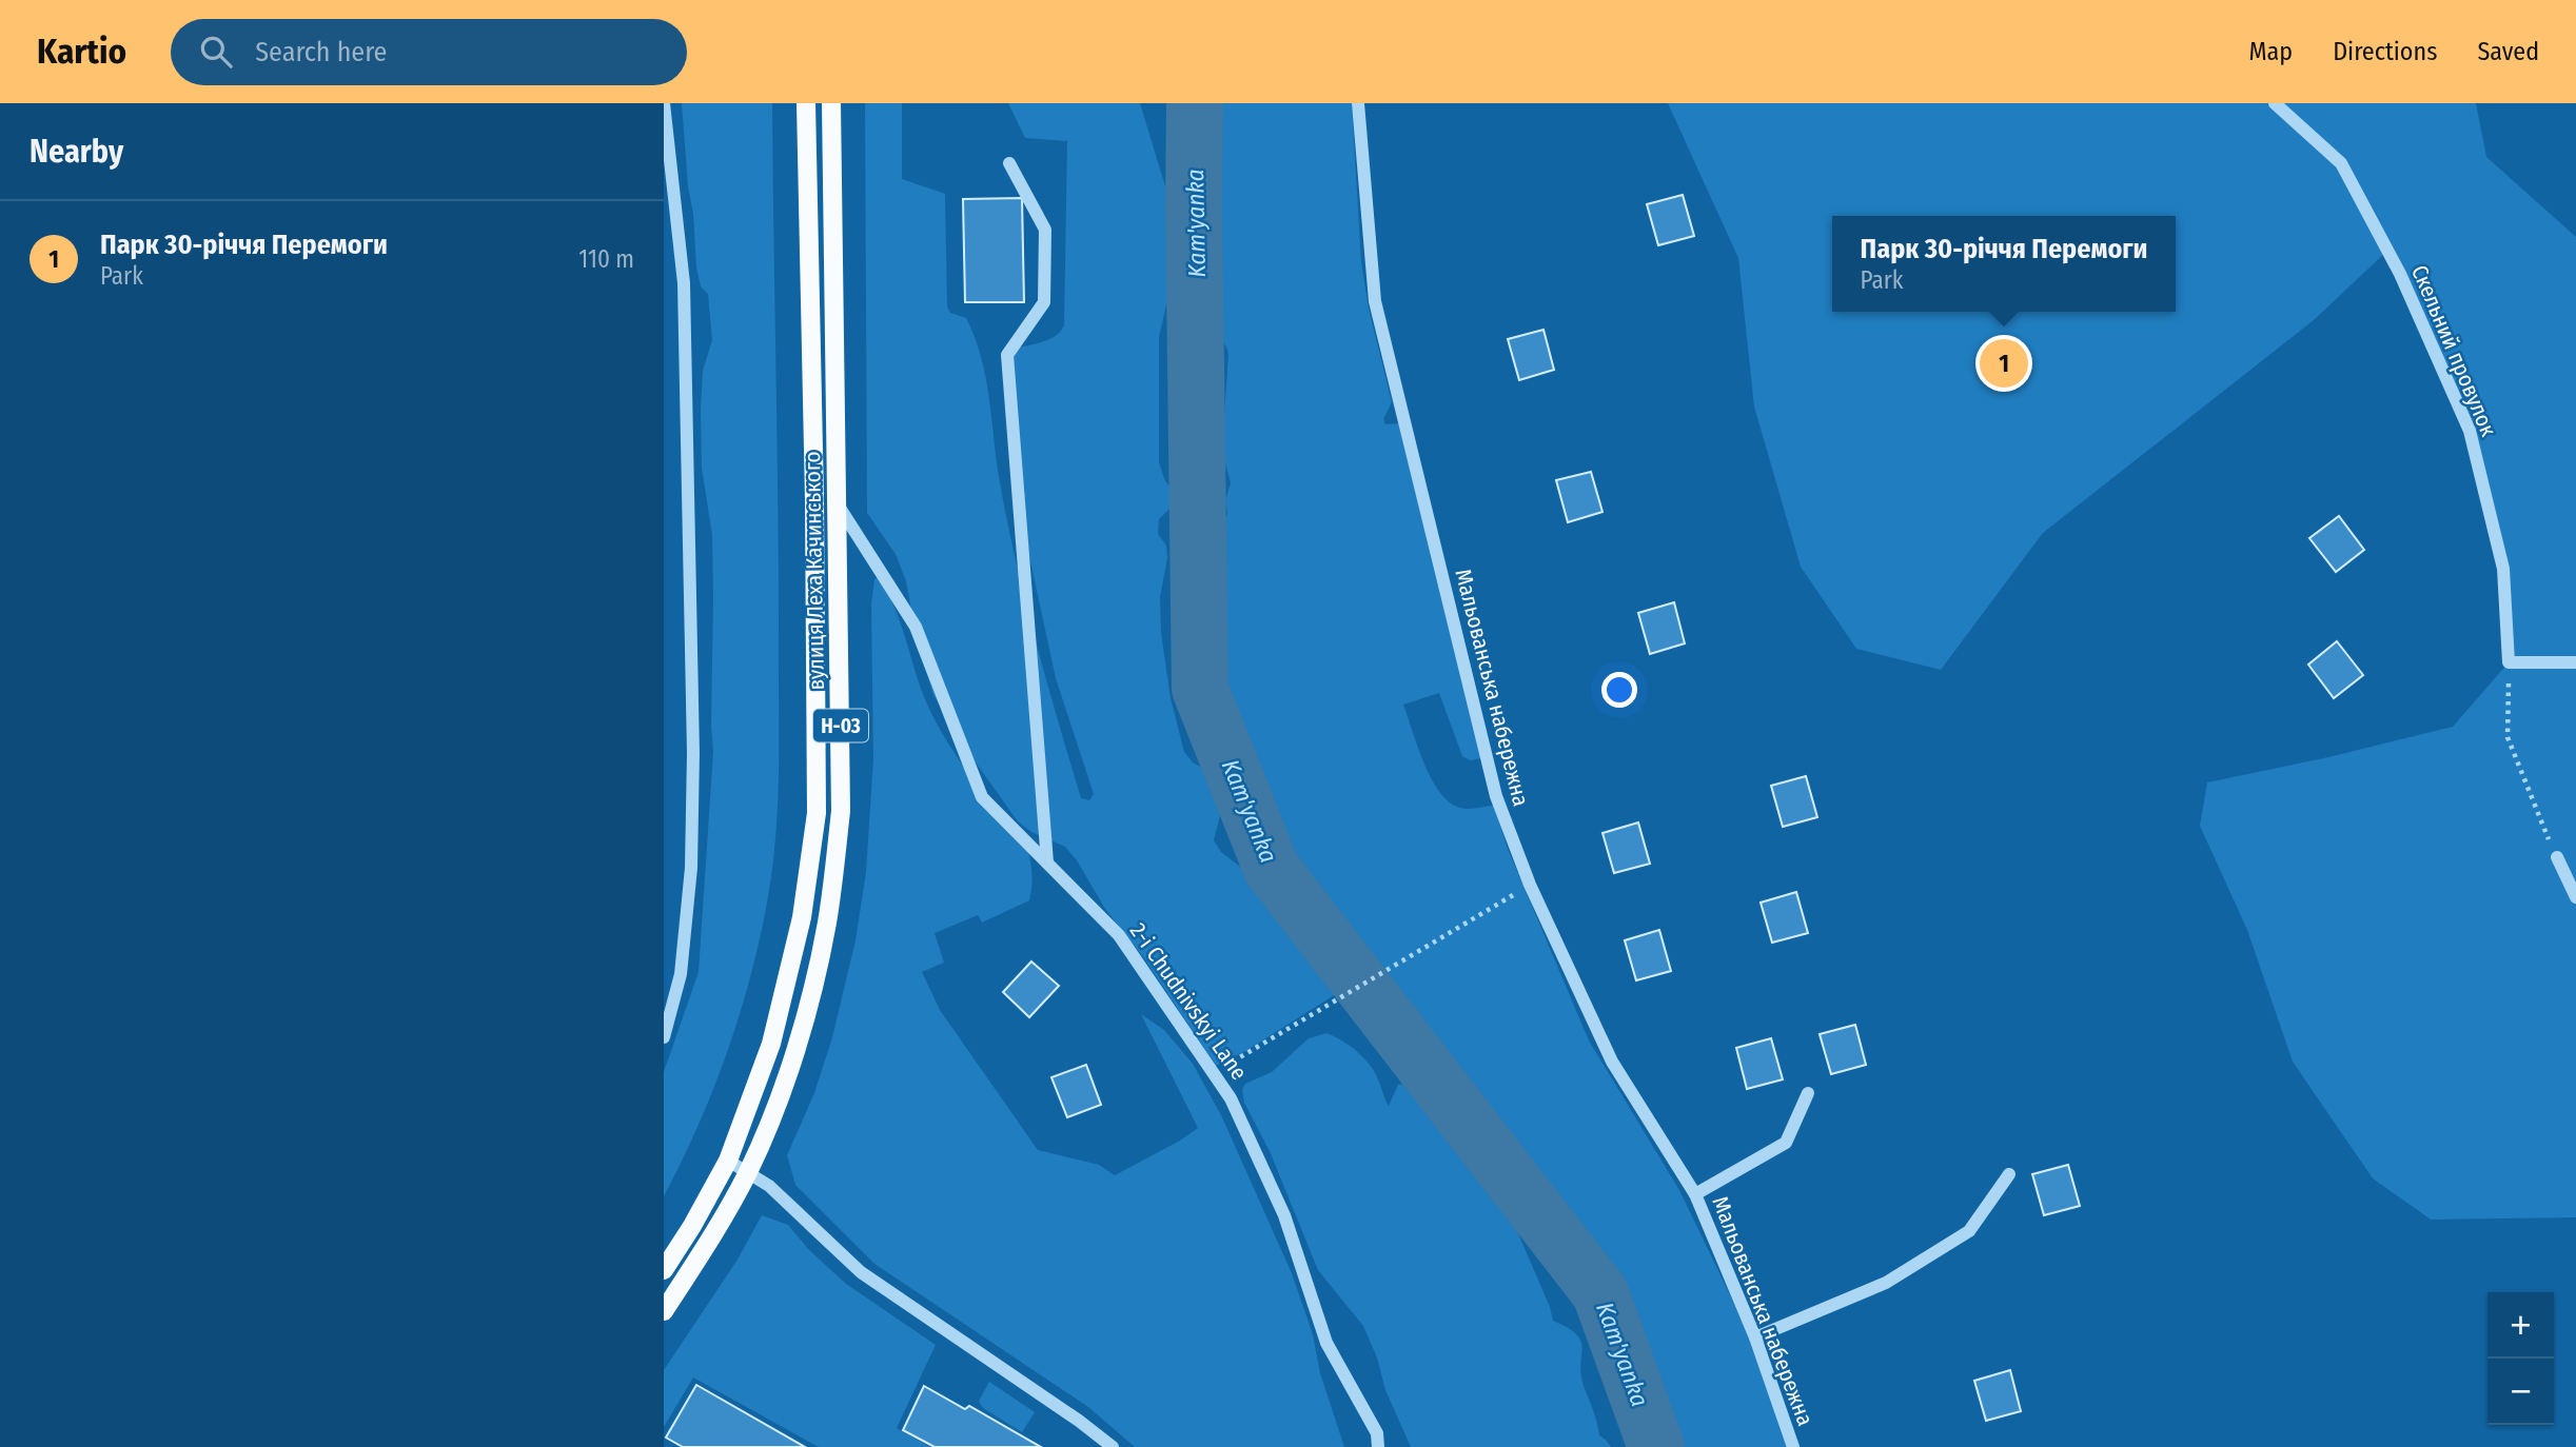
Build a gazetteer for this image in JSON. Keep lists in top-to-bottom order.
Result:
{
  "streets": {
    "main road": ["вулиця Леха Качинського", "Н-03"],
    "street": ["Скельний провулок", "Мальованська набережна", "2-i Chudnivskyi Lane"]
  },
  "crossings": [
    ["вулиця Леха Качинського", "2-i Chudnivskyi Lane"]
  ],
  "water": ["Kam'yanka"],
  "page": {
    "header": "Kartio",
    "search": "Search here",
    "nav": ["Map", "Directions", "Saved"],
    "heading": "Nearby",
    "list": [
      {
        "mark": "1",
        "name": "Парк 30-річчя Перемоги",
        "note": "Park",
        "value": "110 m"
      }
    ],
    "popup": ["Парк 30-річчя Перемоги", "Park"],
    "pins": "1",
    "map_buttons": ["+", "−"]
  }
}
